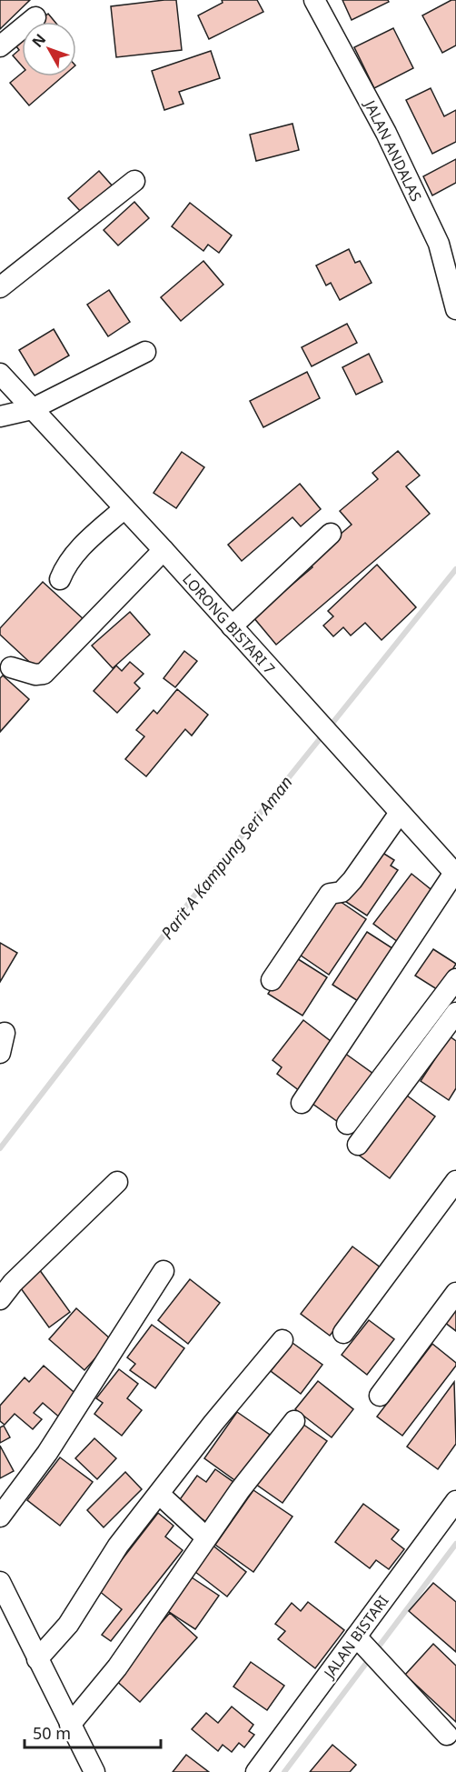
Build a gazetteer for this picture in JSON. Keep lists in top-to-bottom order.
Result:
{
  "streets": {
    "street": ["JALAN ANDALAS", "LORONG BISTARI 7", "JALAN BISTARI"]
  },
  "water": ["Parit A Kampung Seri Aman"],
  "scale_bar": "50 m",
  "north": "top left"
}
